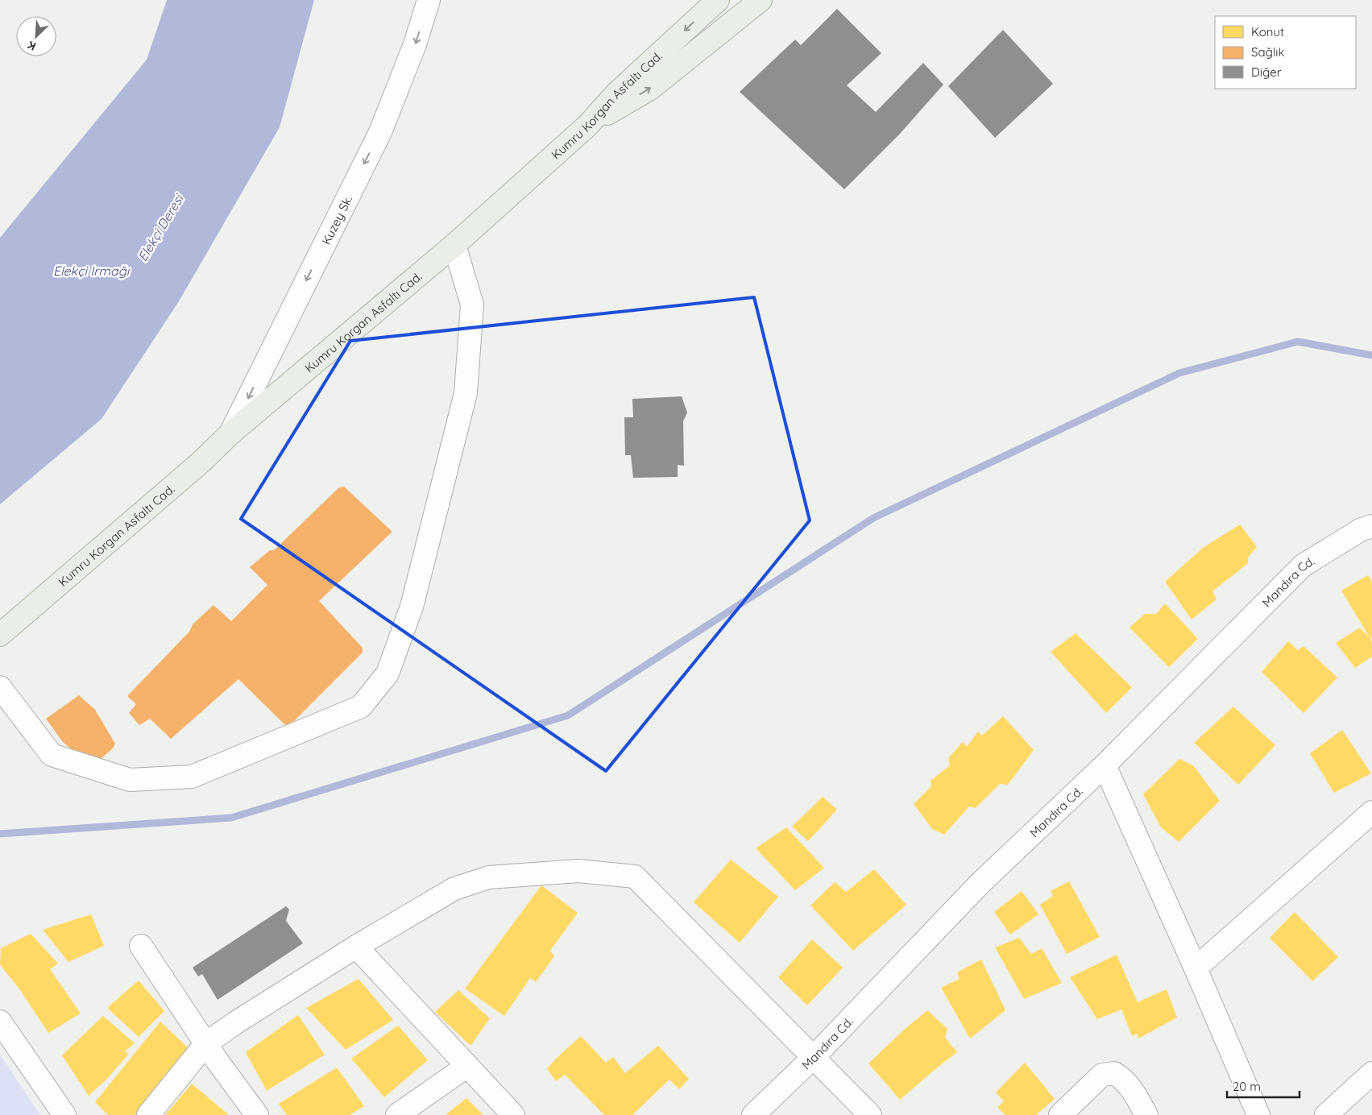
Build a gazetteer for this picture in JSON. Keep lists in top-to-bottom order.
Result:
{
  "streets": {
    "main road": ["Kumru Korgan Asfaltı Cad."],
    "street": ["Kuzey Sk.", "Mandıra Cd."]
  },
  "crossings": [
    ["Kumru Korgan Asfaltı Cad.", "Kuzey Sk."]
  ],
  "one_way": ["Kuzey Sk."],
  "water": ["Elekçi Deresi", "Elekçi Irmağı"],
  "legend": ["Konut", "Sağlık", "Diğer"],
  "scale_bar": "20 m",
  "north": "bottom left"
}
